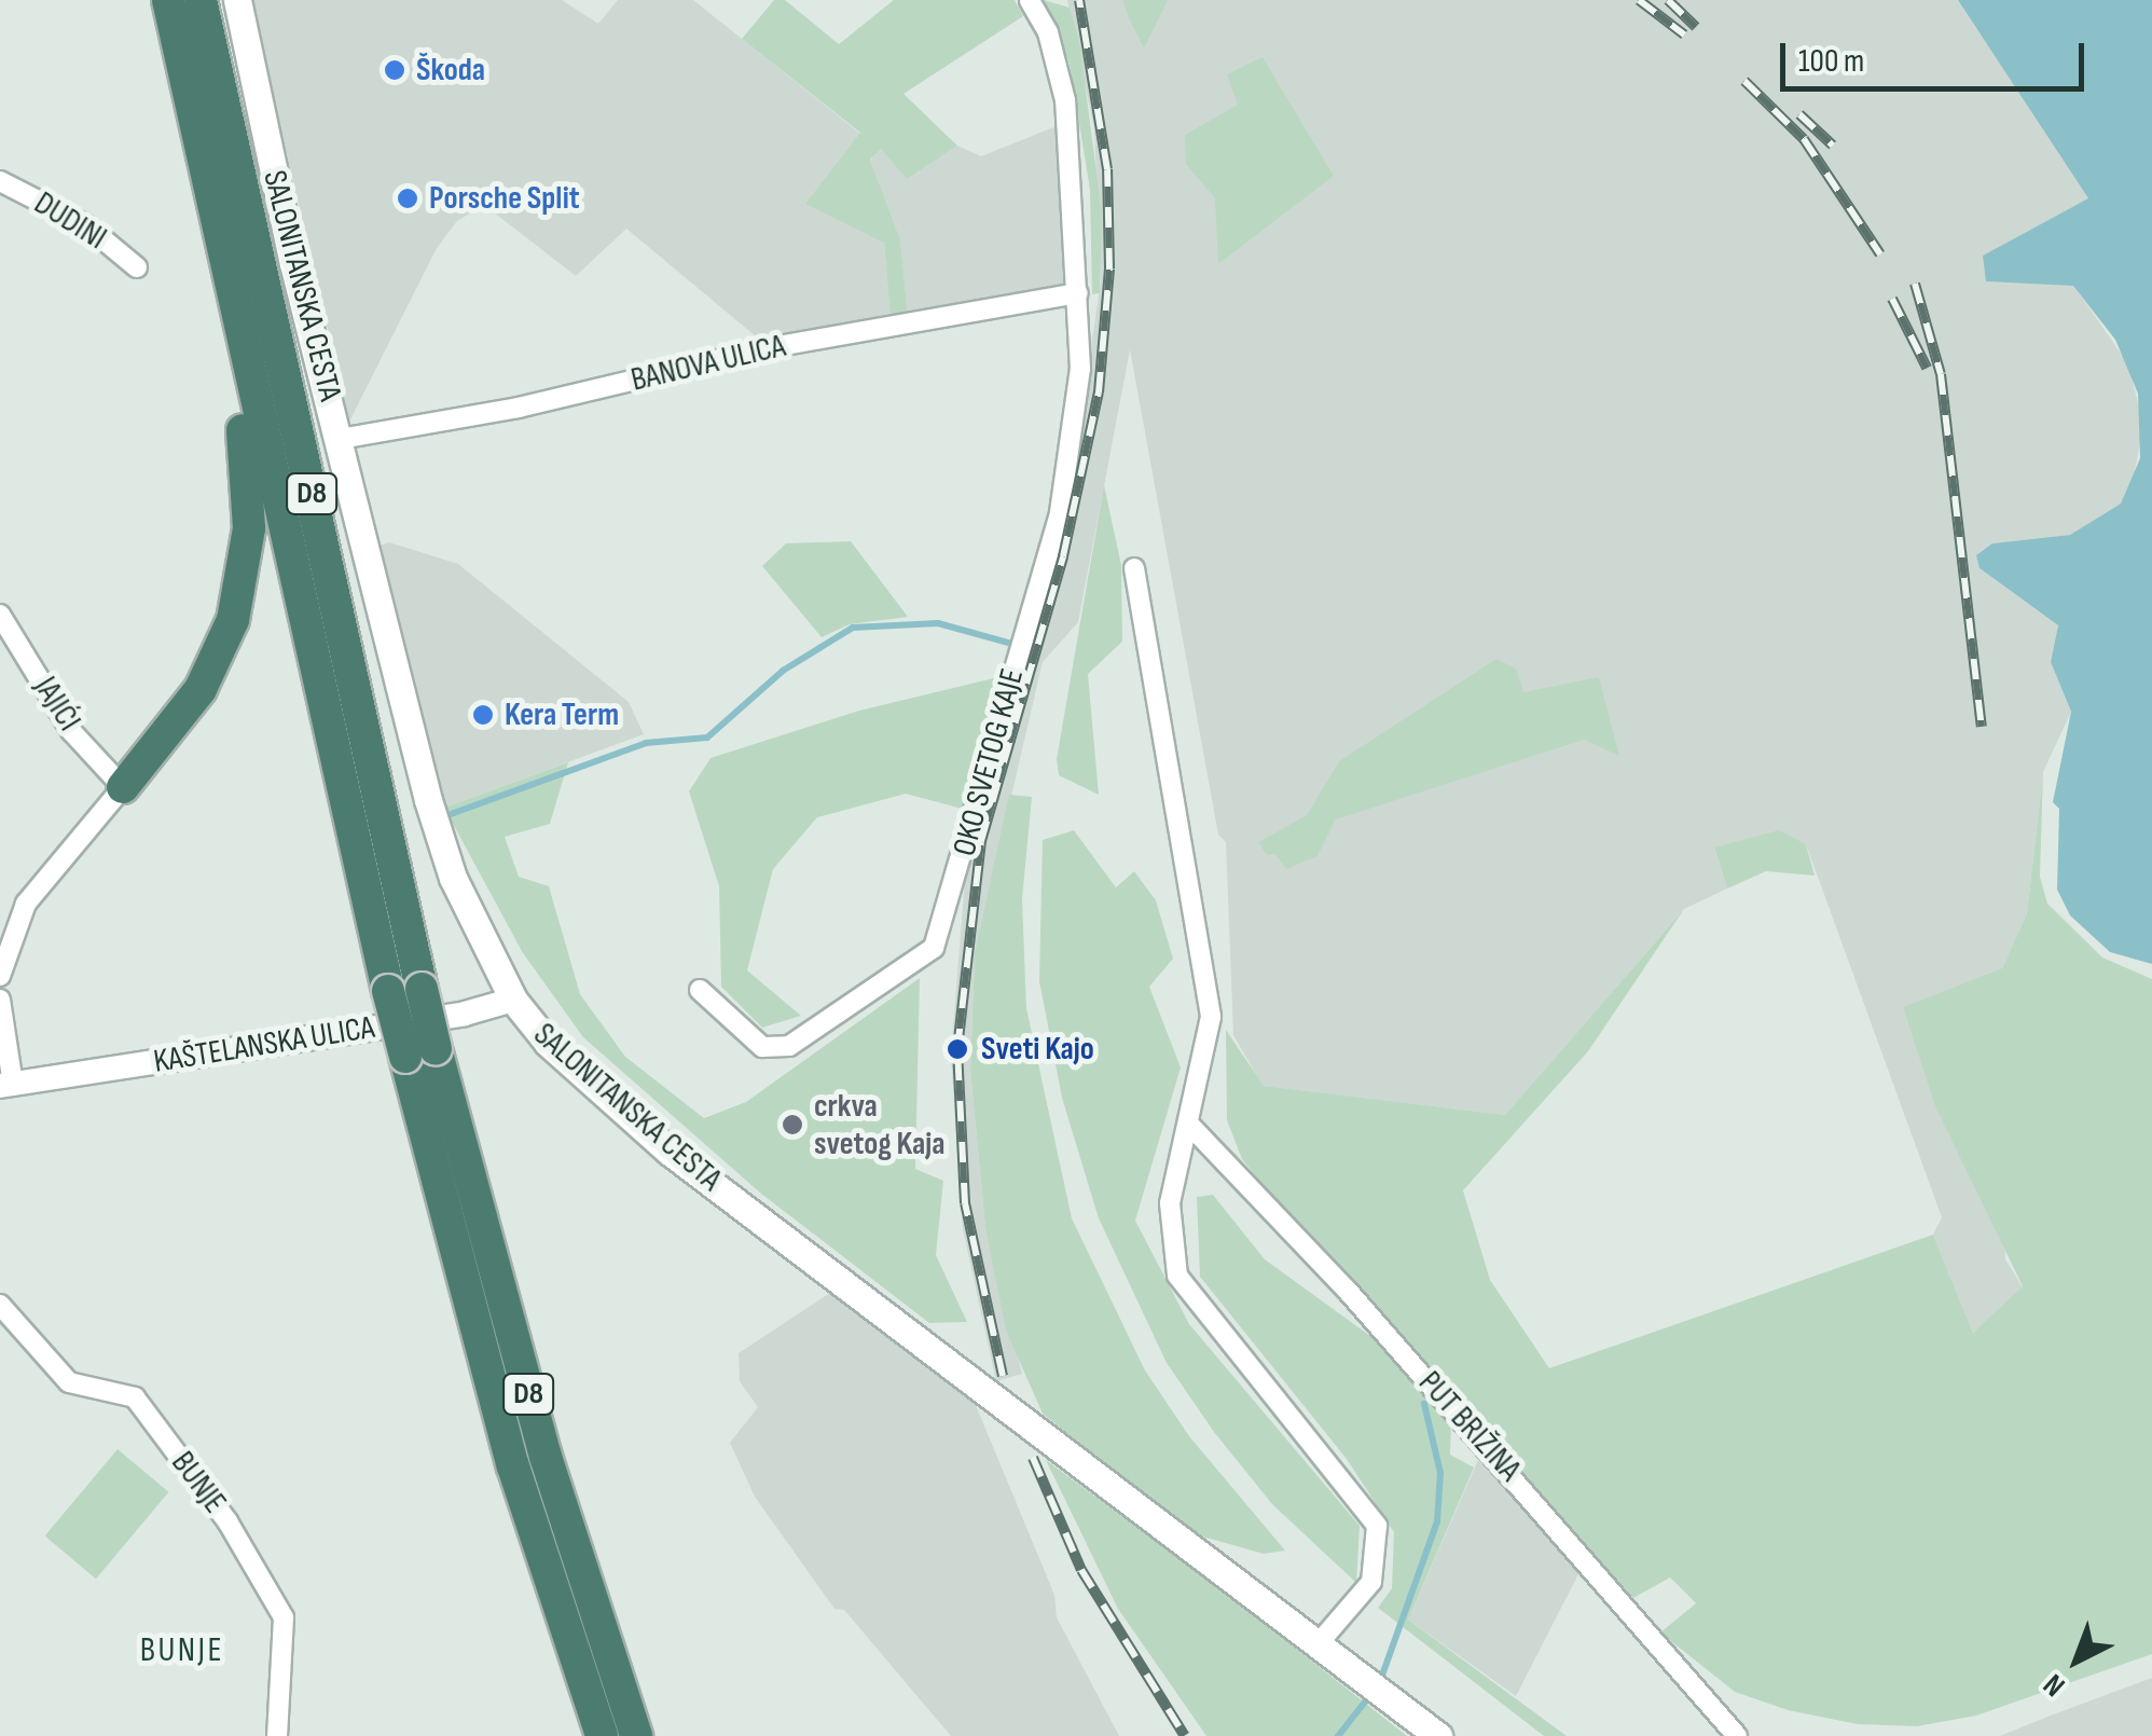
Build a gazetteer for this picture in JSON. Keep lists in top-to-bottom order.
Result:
{
  "streets": {
    "highway": ["D8"],
    "main road": ["SALONITANSKA CESTA"],
    "street": [
      "DUDINI",
      "BANOVA ULICA",
      "JAJIĆI",
      "OKO SVETOG KAJE",
      "KAŠTELANSKA ULICA",
      "PUT BRIŽINA",
      "BUNJE"
    ]
  },
  "crossings": [
    ["SALONITANSKA CESTA", "BANOVA ULICA"],
    ["SALONITANSKA CESTA", "KAŠTELANSKA ULICA"],
    ["BANOVA ULICA", "OKO SVETOG KAJE"]
  ],
  "districts": ["BUNJE"],
  "places": [
    "Škoda",
    "Porsche Split",
    "Kera Term",
    "Sveti Kajo",
    "crkva svetog Kaja"
  ],
  "scale_bar": "100 m",
  "north": "bottom left"
}
